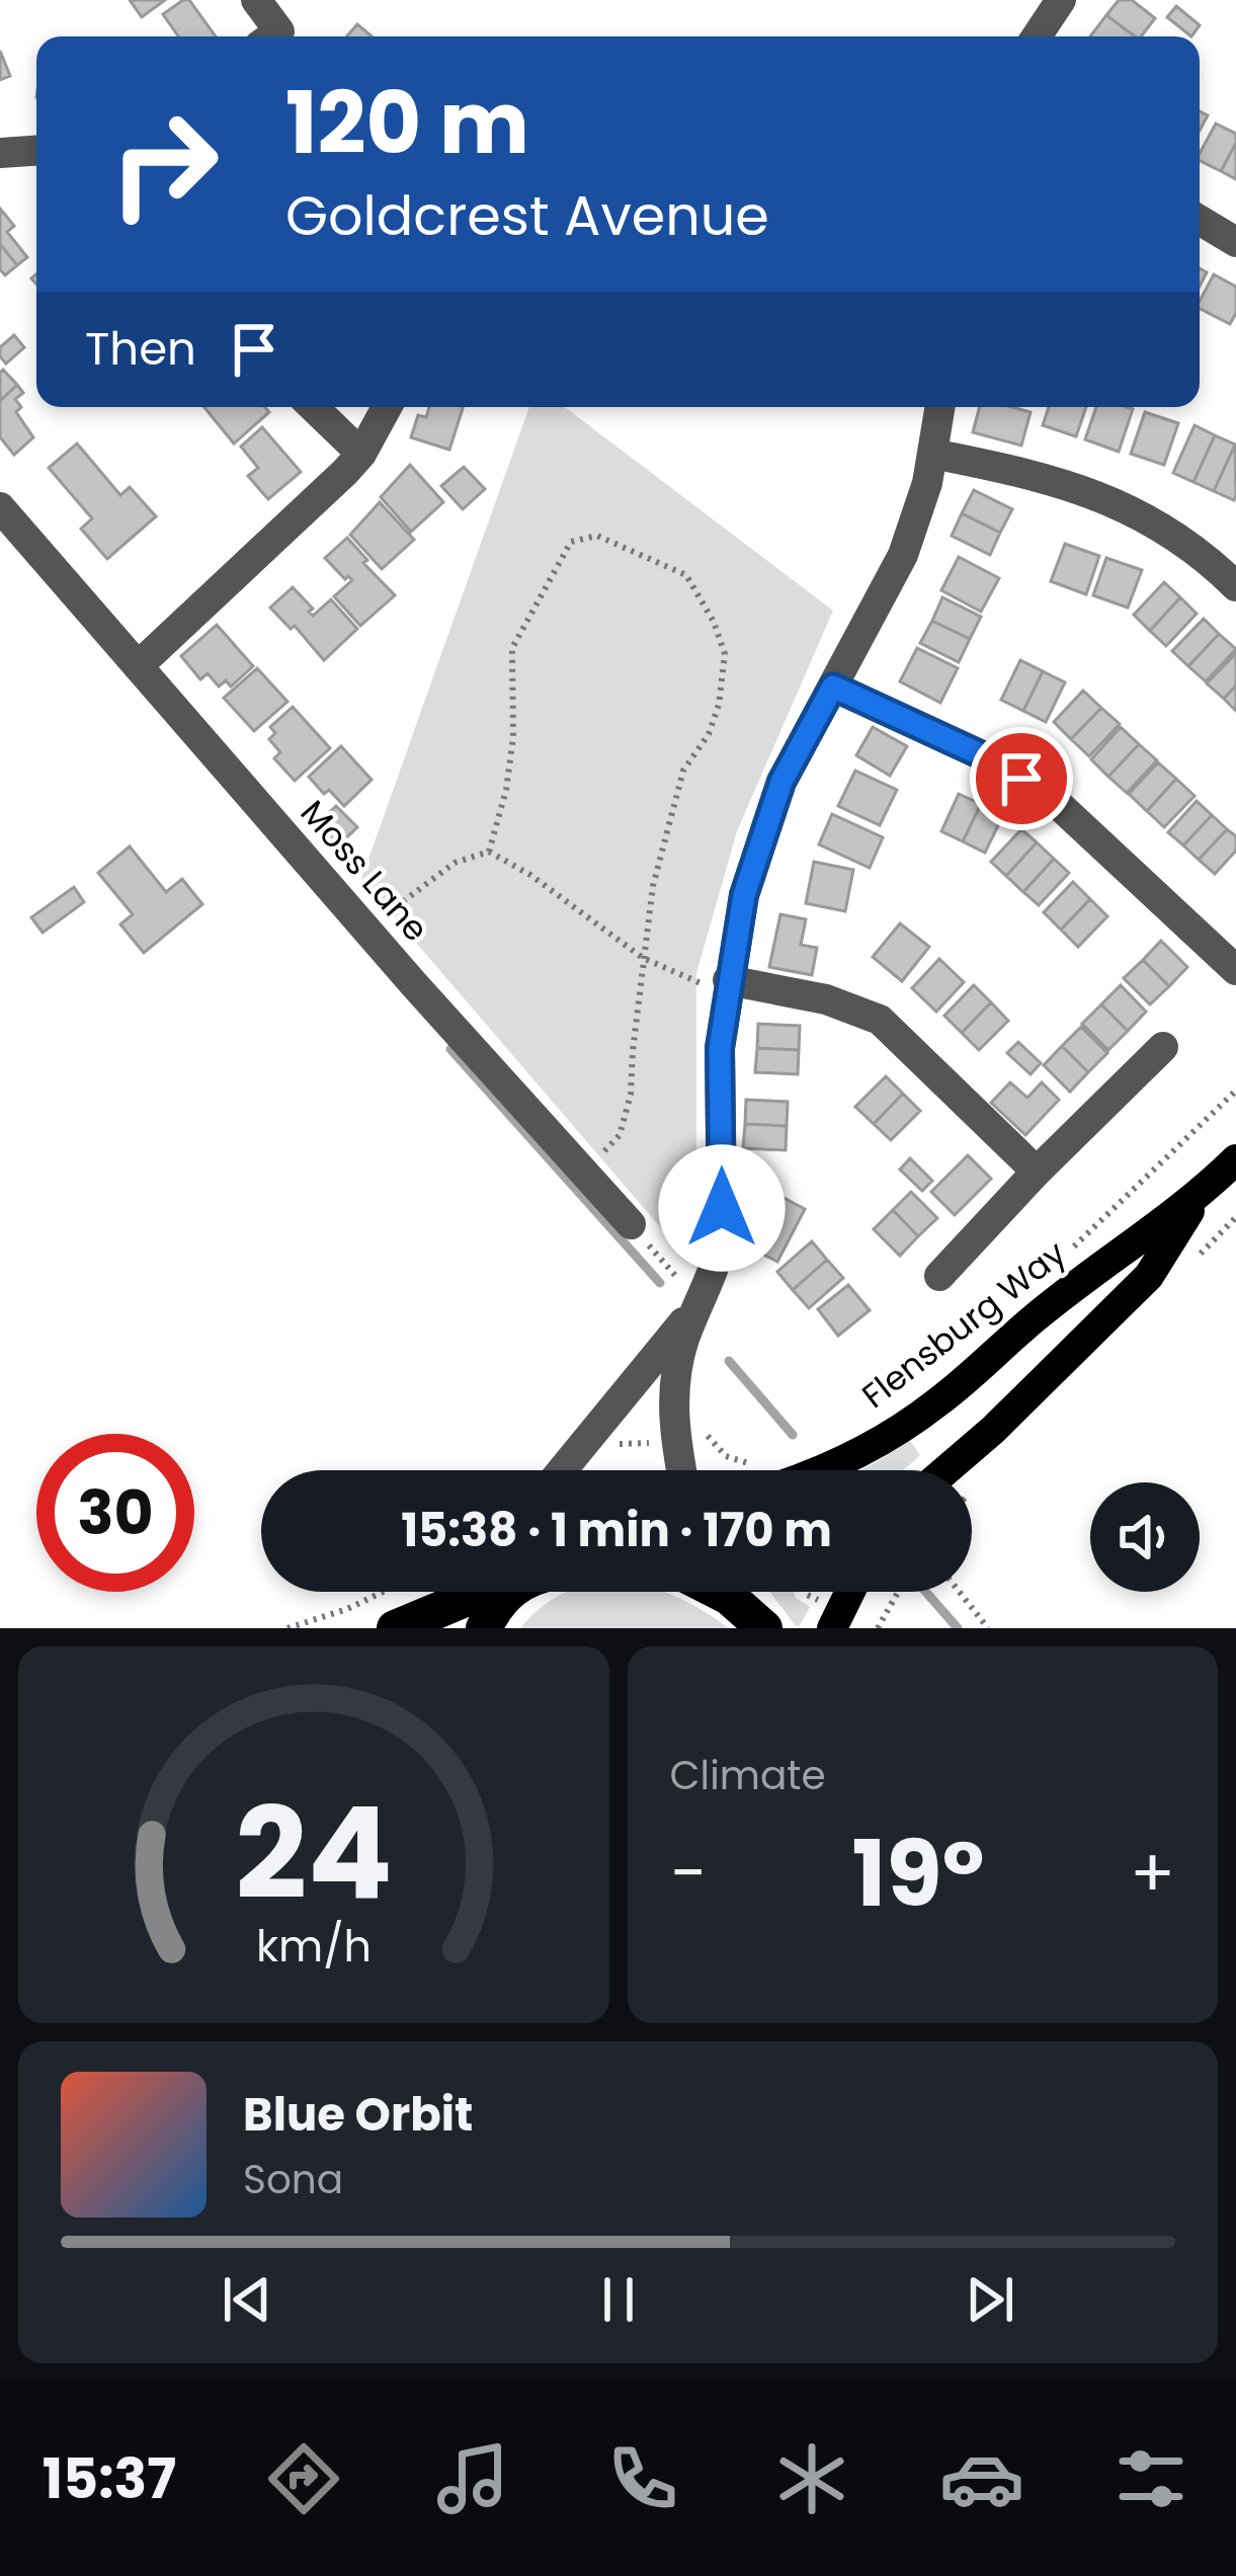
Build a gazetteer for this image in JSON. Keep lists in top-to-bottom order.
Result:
{
  "streets": {
    "main road": ["Flensburg Way"],
    "street": ["Moss Lane"]
  },
  "page": {
    "turn": ["120 m", "Goldcrest Avenue"],
    "then": "Then",
    "limit": "30",
    "trip": "15:38 · 1 min · 170 m",
    "tile": "Climate",
    "heat": ["−", "19°", "+"],
    "song": ["Blue Orbit", "Sona"],
    "tabs": "15:37",
    "gauge": ["24", "km/h"]
  }
}
